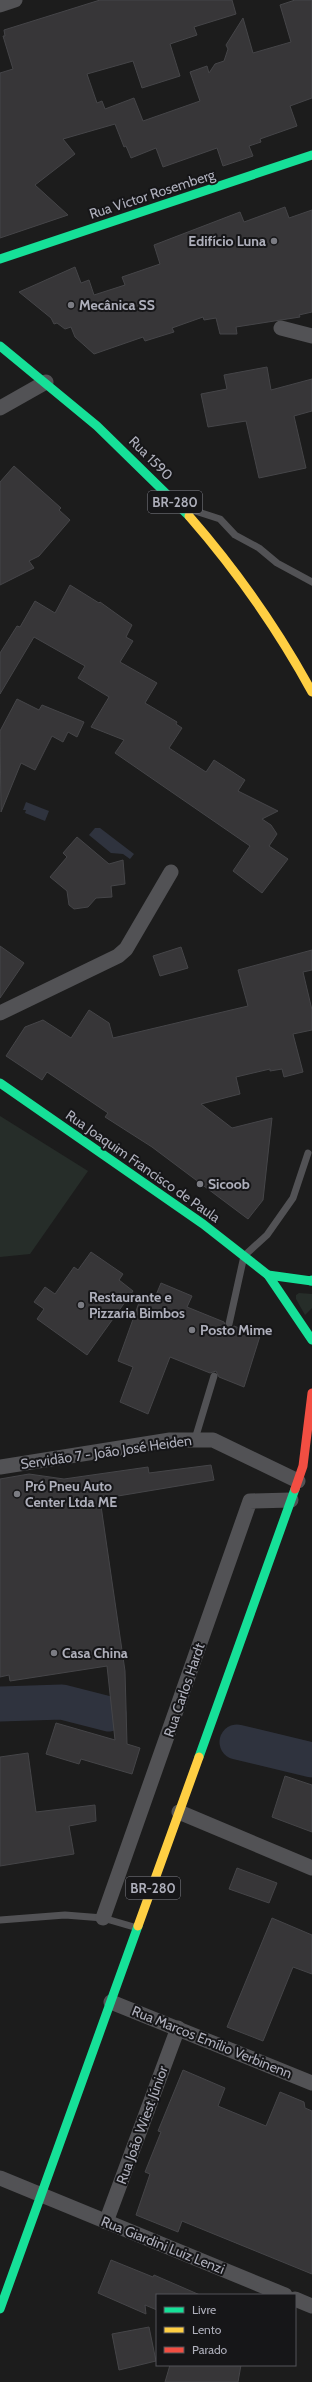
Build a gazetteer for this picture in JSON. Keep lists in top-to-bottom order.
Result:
{
  "streets": {
    "main road": [
      "Rua Victor Rosemberg",
      "Rua 1590",
      "BR-280",
      "Rua Joaquim Francisco de Paula"
    ],
    "street": [
      "Servidão 7 - João José Heiden",
      "Rua Carlos Hardt",
      "Rua Marcos Emílio Verbinenn",
      "Rua João Wiest Júnior",
      "Rua Giardini Luiz Lenzi"
    ]
  },
  "crossings": [
    ["BR-280", "Servidão 7 - João José Heiden"],
    ["BR-280", "Rua Carlos Hardt"],
    ["BR-280", "Rua Marcos Emílio Verbinenn"],
    ["BR-280", "Rua Giardini Luiz Lenzi"],
    ["Rua Marcos Emílio Verbinenn", "Rua João Wiest Júnior"],
    ["Rua João Wiest Júnior", "Rua Giardini Luiz Lenzi"]
  ],
  "places": [
    "Edifício Luna",
    "Mecânica SS",
    "Sicoob",
    "Restaurante e Pizzaria Bimbos",
    "Posto Mime",
    "Pró Pneu Auto Center Ltda ME",
    "Casa China"
  ],
  "legend": ["Livre", "Lento", "Parado"]
}
